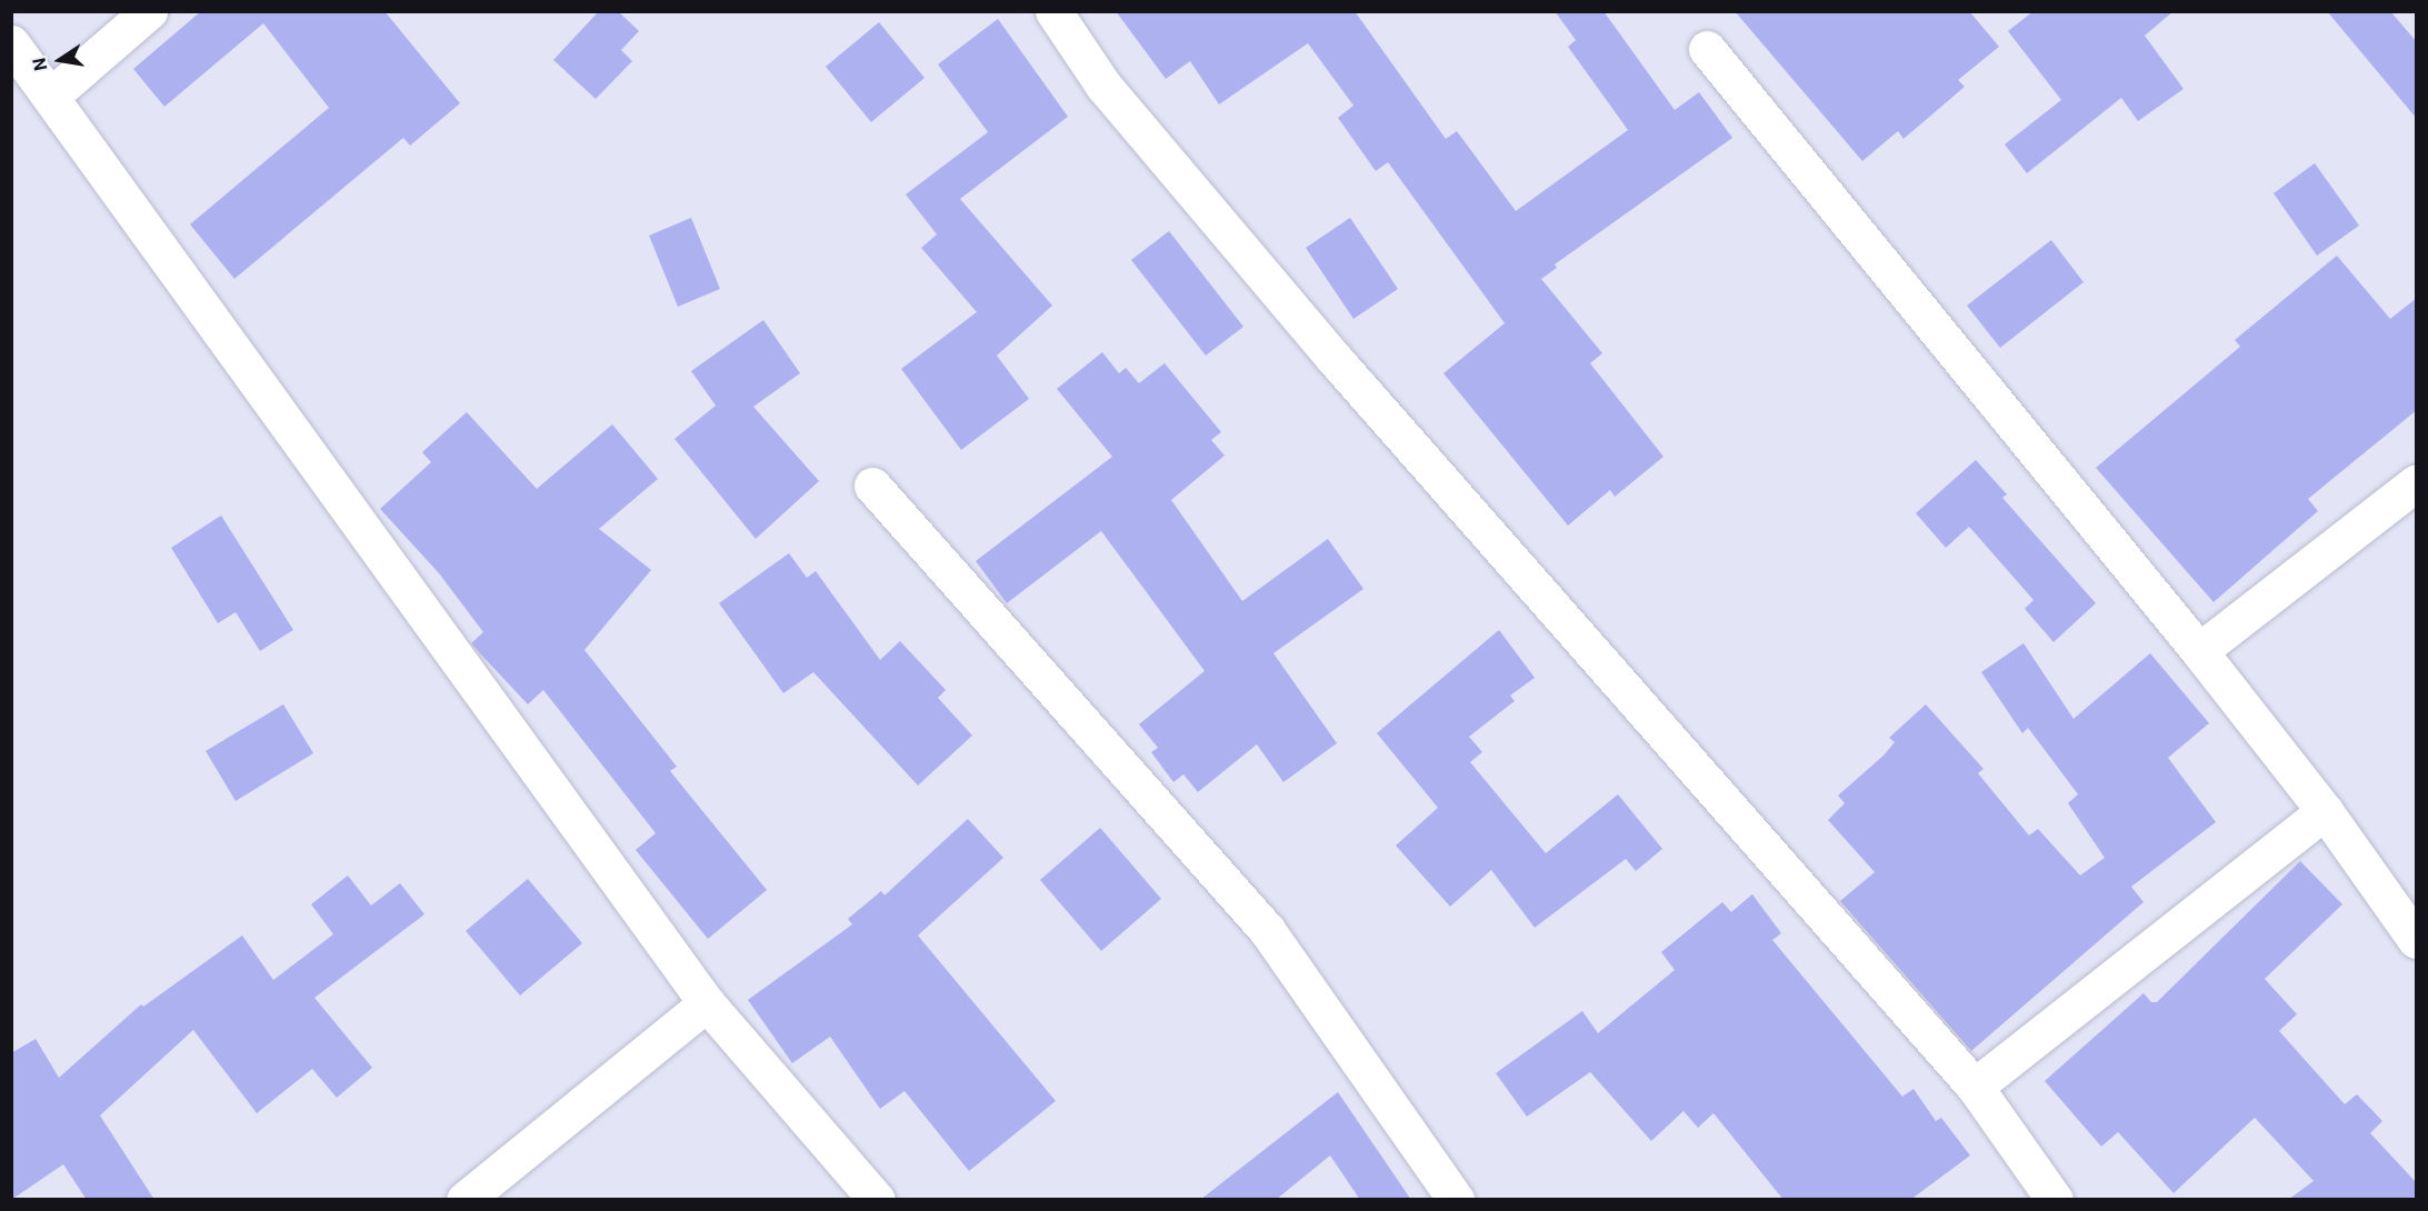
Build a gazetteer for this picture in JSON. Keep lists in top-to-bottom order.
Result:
{
  "north": "left"
}
